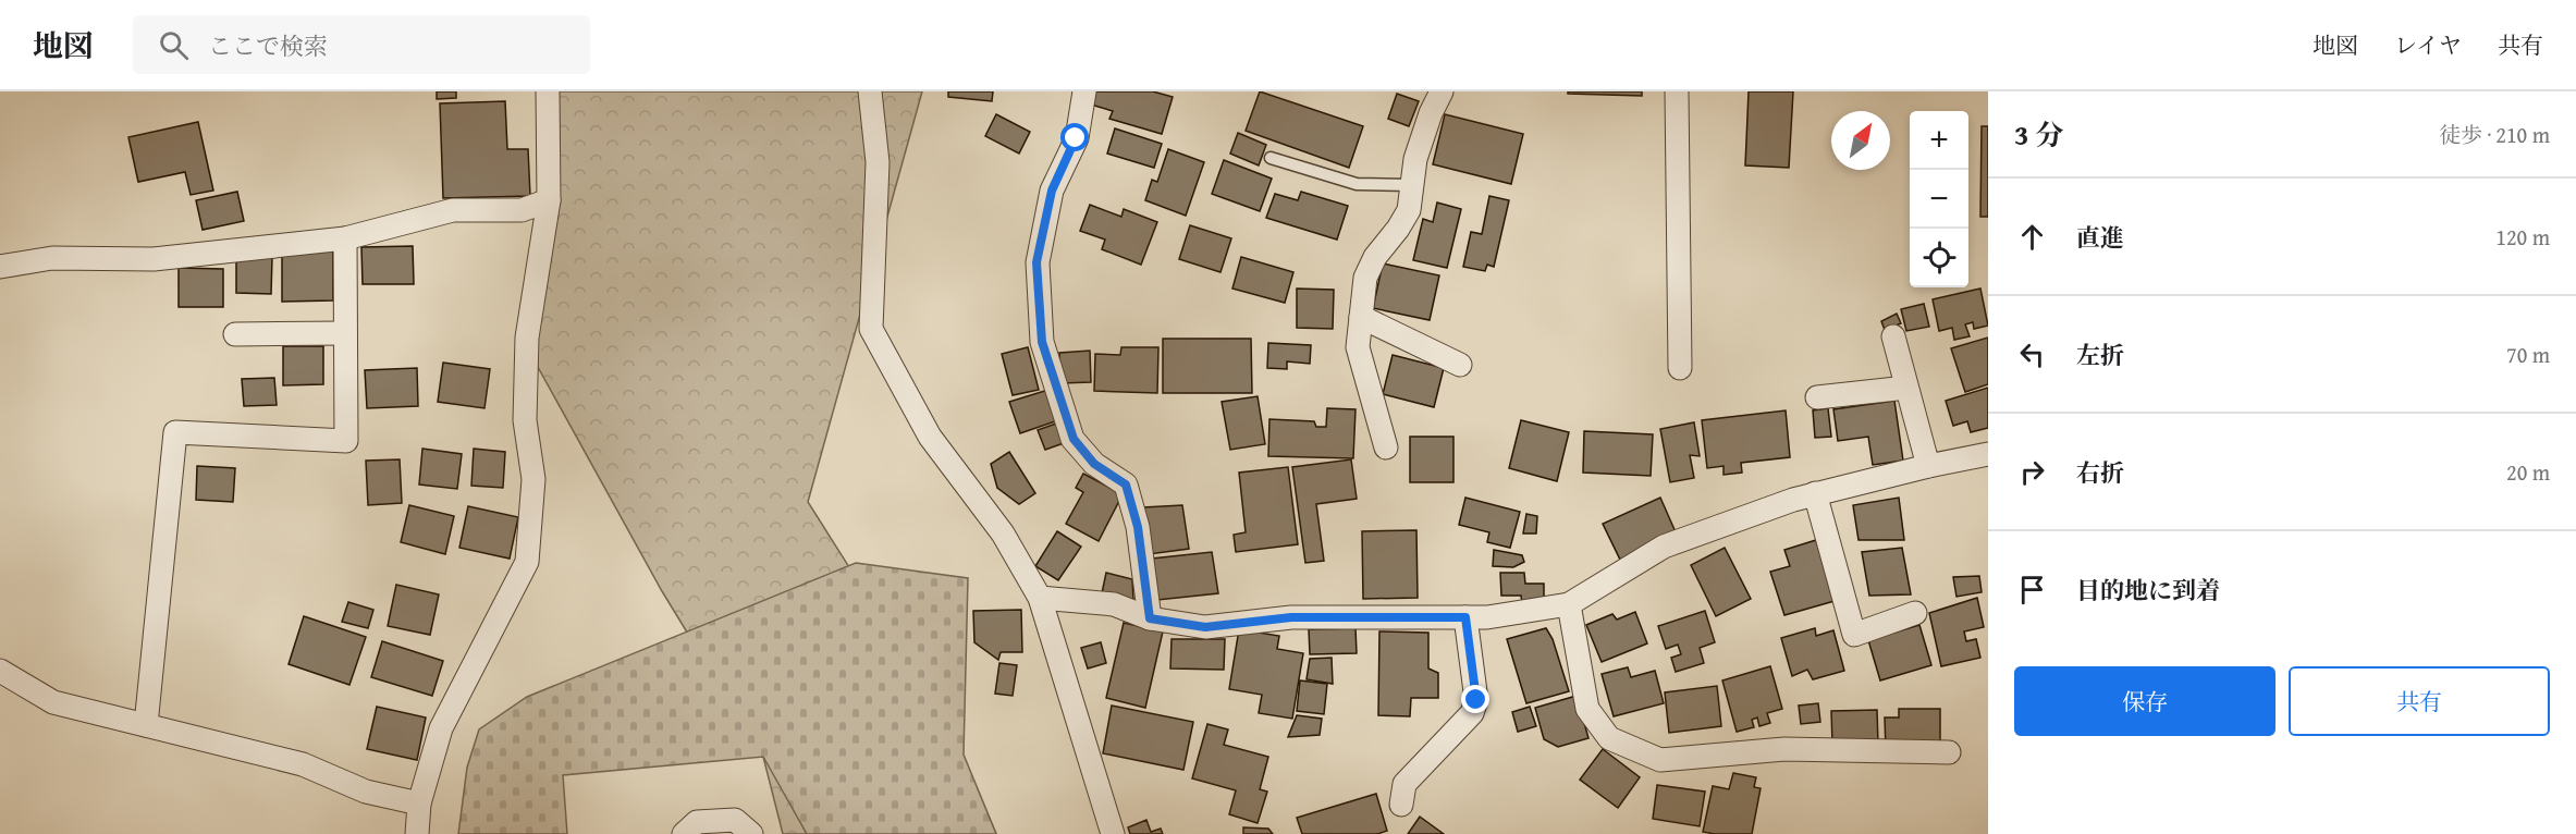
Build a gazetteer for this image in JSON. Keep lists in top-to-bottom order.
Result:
{
  "north": "top right",
  "page": {
    "header": "地図",
    "search": "ここで検索",
    "nav": ["地図", "レイヤ", "共有"],
    "heading": ["3 分", "徒歩 · 210 m"],
    "map_buttons": ["+", "−"],
    "list": [
      ["直進", "120 m"],
      ["左折", "70 m"],
      ["右折", "20 m"],
      "目的地に到着"
    ],
    "buttons": ["保存", "共有"]
  }
}
